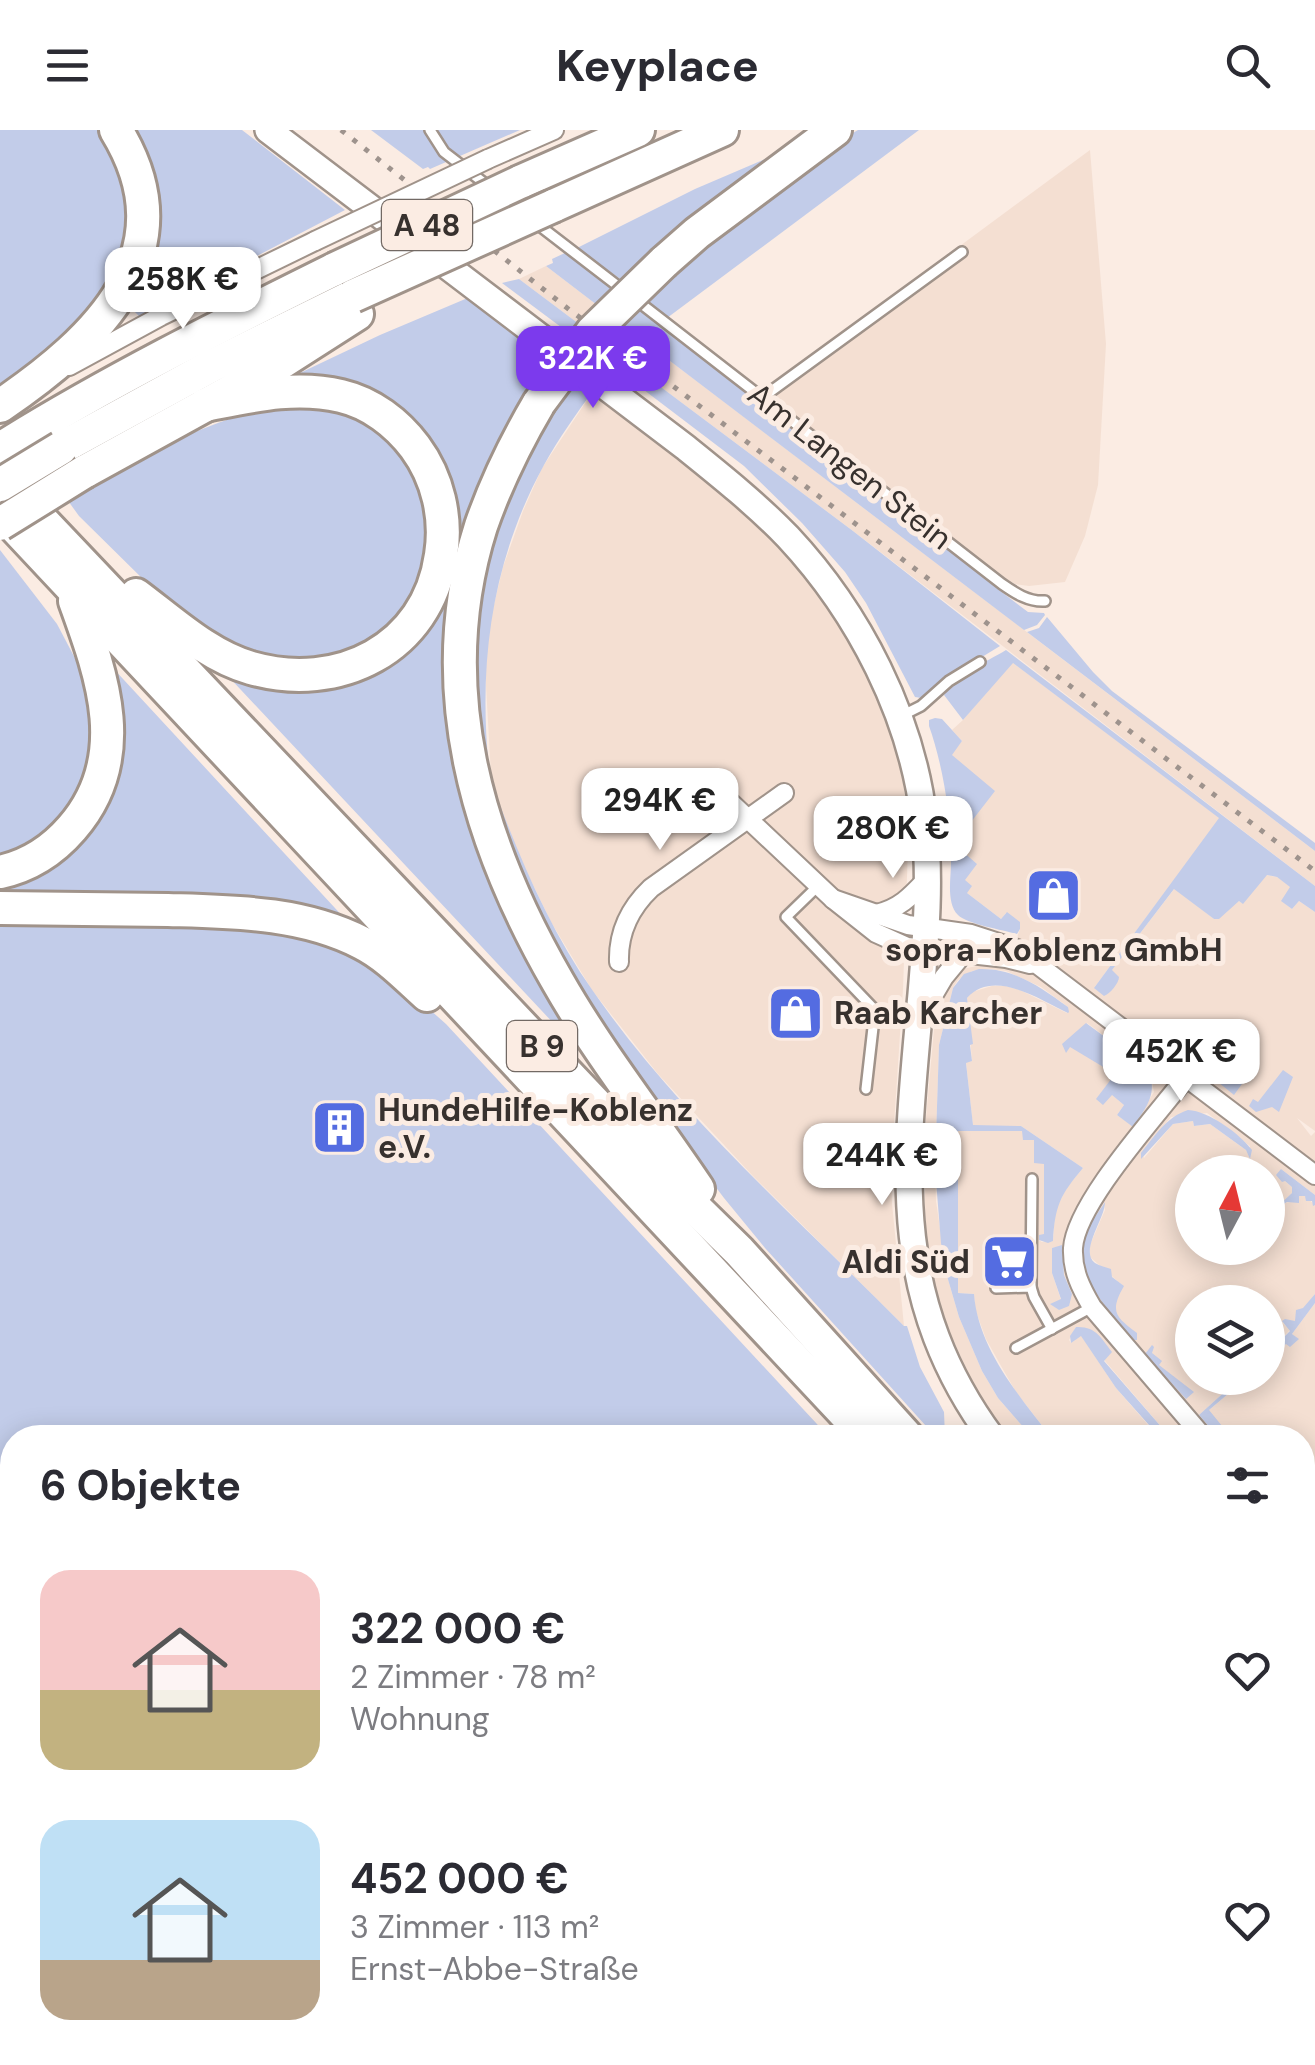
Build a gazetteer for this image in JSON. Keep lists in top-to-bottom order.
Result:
{
  "streets": {
    "highway": ["A 48", "B 9"],
    "lane": ["Am Langen Stein"]
  },
  "crossings": [
    ["A 48", "Am Langen Stein"]
  ],
  "places": {
    "shop": ["sopra-Koblenz GmbH", "Raab Karcher"],
    "building": ["HundeHilfe-Koblenz e.V."],
    "supermarket": ["Aldi Süd"]
  },
  "north": "top",
  "page": {
    "header": "Keyplace",
    "price": [
      "258K €",
      "322K €",
      "294K €",
      "280K €",
      "452K €",
      "244K €"
    ],
    "heading": "6 Objekte",
    "list": [
      {
        "name": "322 000 €",
        "note": "2 Zimmer · 78 m² · Wohnung"
      },
      {
        "name": "452 000 €",
        "note": "3 Zimmer · 113 m² · Ernst-Abbe-Straße"
      }
    ]
  }
}
